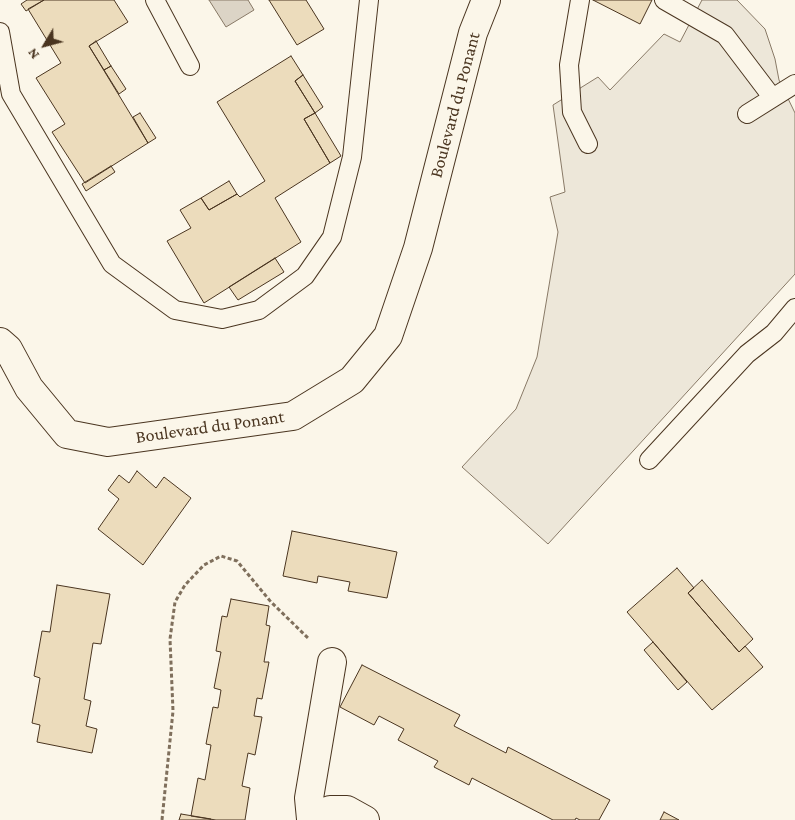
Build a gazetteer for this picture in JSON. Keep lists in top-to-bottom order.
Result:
{
  "streets": {
    "street": ["Boulevard du Ponant"]
  },
  "north": "bottom left"
}
